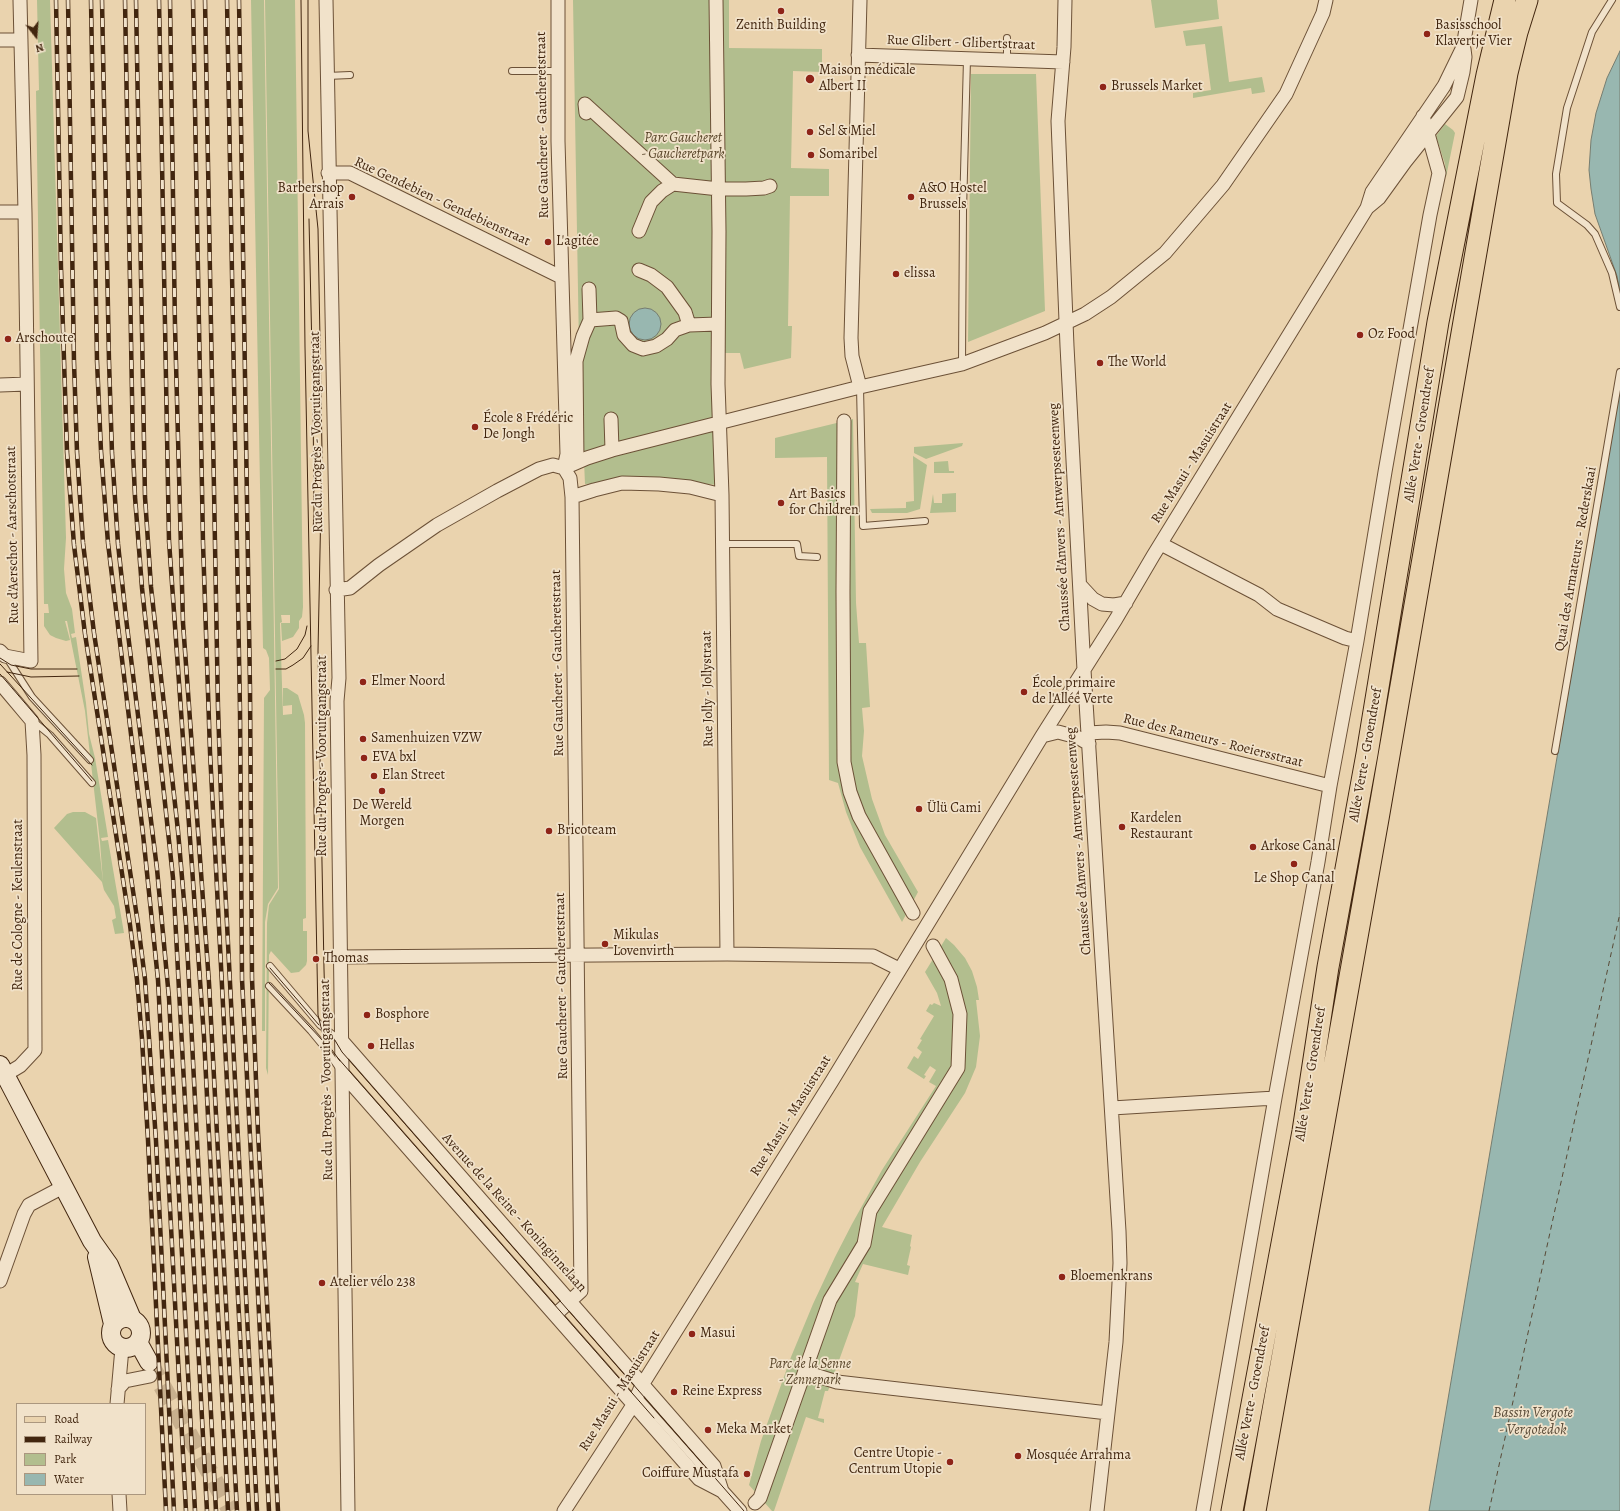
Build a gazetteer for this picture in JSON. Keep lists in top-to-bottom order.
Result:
{
  "streets": {
    "main road": ["Allée Verte - Groendreef"],
    "street": [
      "Rue Glibert - Glibertstraat",
      "Rue Gaucheret - Gaucheretstraat",
      "Rue Gendebien - Gendebienstraat",
      "Rue du Progrès - Vooruitgangstraat",
      "Rue Masui - Masuistraat",
      "Chaussée d'Anvers - Antwerpsesteenweg",
      "Rue d'Aerschot - Aarschotstraat",
      "Rue Jolly - Jollystraat",
      "Rue des Rameurs - Roeiersstraat",
      "Rue de Cologne - Keulenstraat",
      "Avenue de la Reine - Koninginnelaan"
    ],
    "lane": ["Quai des Armateurs - Rederskaai"]
  },
  "crossings": [
    ["Rue Glibert - Glibertstraat", "Chaussée d'Anvers - Antwerpsesteenweg"],
    ["Rue Gaucheret - Gaucheretstraat", "Rue Gendebien - Gendebienstraat"],
    ["Rue Gaucheret - Gaucheretstraat", "Avenue de la Reine - Koninginnelaan"],
    ["Rue Gendebien - Gendebienstraat", "Rue du Progrès - Vooruitgangstraat"],
    ["Rue du Progrès - Vooruitgangstraat", "Avenue de la Reine - Koninginnelaan"],
    ["Allée Verte - Groendreef", "Rue Masui - Masuistraat"],
    ["Allée Verte - Groendreef", "Rue des Rameurs - Roeiersstraat"],
    ["Rue Masui - Masuistraat", "Chaussée d'Anvers - Antwerpsesteenweg"],
    ["Rue Masui - Masuistraat", "Avenue de la Reine - Koninginnelaan"],
    ["Chaussée d'Anvers - Antwerpsesteenweg", "Rue des Rameurs - Roeiersstraat"]
  ],
  "water": ["Bassin Vergote - Vergotedok"],
  "parks": ["Parc Gaucheret - Gaucheretpark", "Parc de la Senne - Zennepark"],
  "places": [
    "Zenith Building",
    "Basisschool Klavertje Vier",
    "Maison médicale Albert II",
    "Brussels Market",
    "Sel & Miel",
    "Somaribel",
    "Barbershop Arrais",
    "A&O Hostel Brussels",
    "L'agitée",
    "elissa",
    "Oz Food",
    "Arschoute",
    "The World",
    "École 8 Frédéric De Jongh",
    "Art Basics for Children",
    "Elmer Noord",
    "École primaire de l'Allée Verte",
    "Samenhuizen VZW",
    "EVA bxl",
    "Elan Street",
    "De Wereld Morgen",
    "Ülü Cami",
    "Kardelen Restaurant",
    "Bricoteam",
    "Arkose Canal",
    "Le Shop Canal",
    "Mikulas Lovenvirth",
    "Thomas",
    "Bosphore",
    "Hellas",
    "Bloemenkrans",
    "Atelier vélo 238",
    "Masui",
    "Reine Express",
    "Meka Market",
    "Mosquée Arrahma",
    "Centre Utopie - Centrum Utopie",
    "Coiffure Mustafa"
  ],
  "legend": [
    "Road",
    "Railway",
    "Park",
    "Water"
  ],
  "north": "bottom"
}
